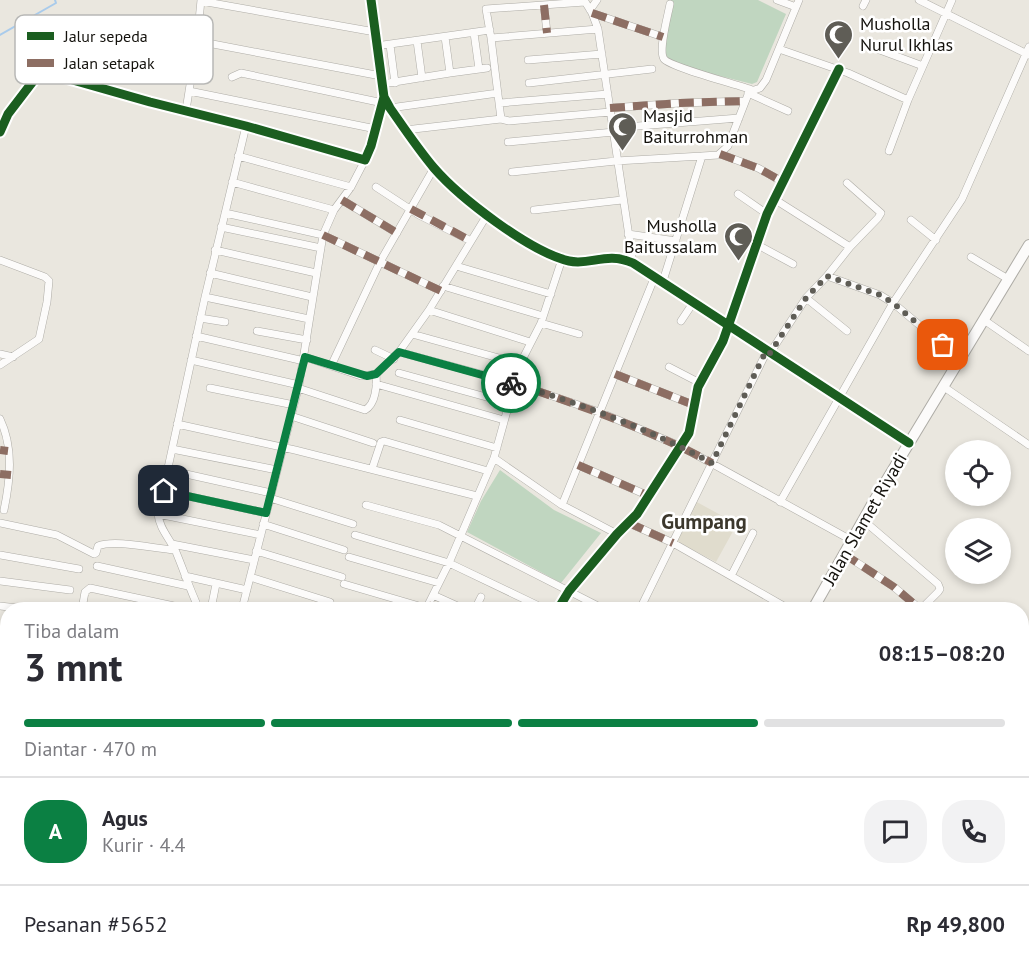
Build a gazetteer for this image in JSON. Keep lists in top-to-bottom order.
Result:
{
  "streets": {
    "main road": ["Jalan Slamet Riyadi"]
  },
  "districts": ["Gumpang"],
  "places": {
    "mosque": ["Musholla Nurul Ikhlas", "Masjid Baiturrohman", "Musholla Baitussalam"]
  },
  "legend": ["Jalur sepeda", "Jalan setapak"],
  "page": {
    "heading": ["3 mnt", "Tiba dalam", "08:15–08:20"],
    "panel": [
      "Agus",
      "Kurir · 4.4",
      "Pesanan #5652",
      "Rp 49,800"
    ],
    "bar": "Diantar · 470 m",
    "round": "A"
  }
}
